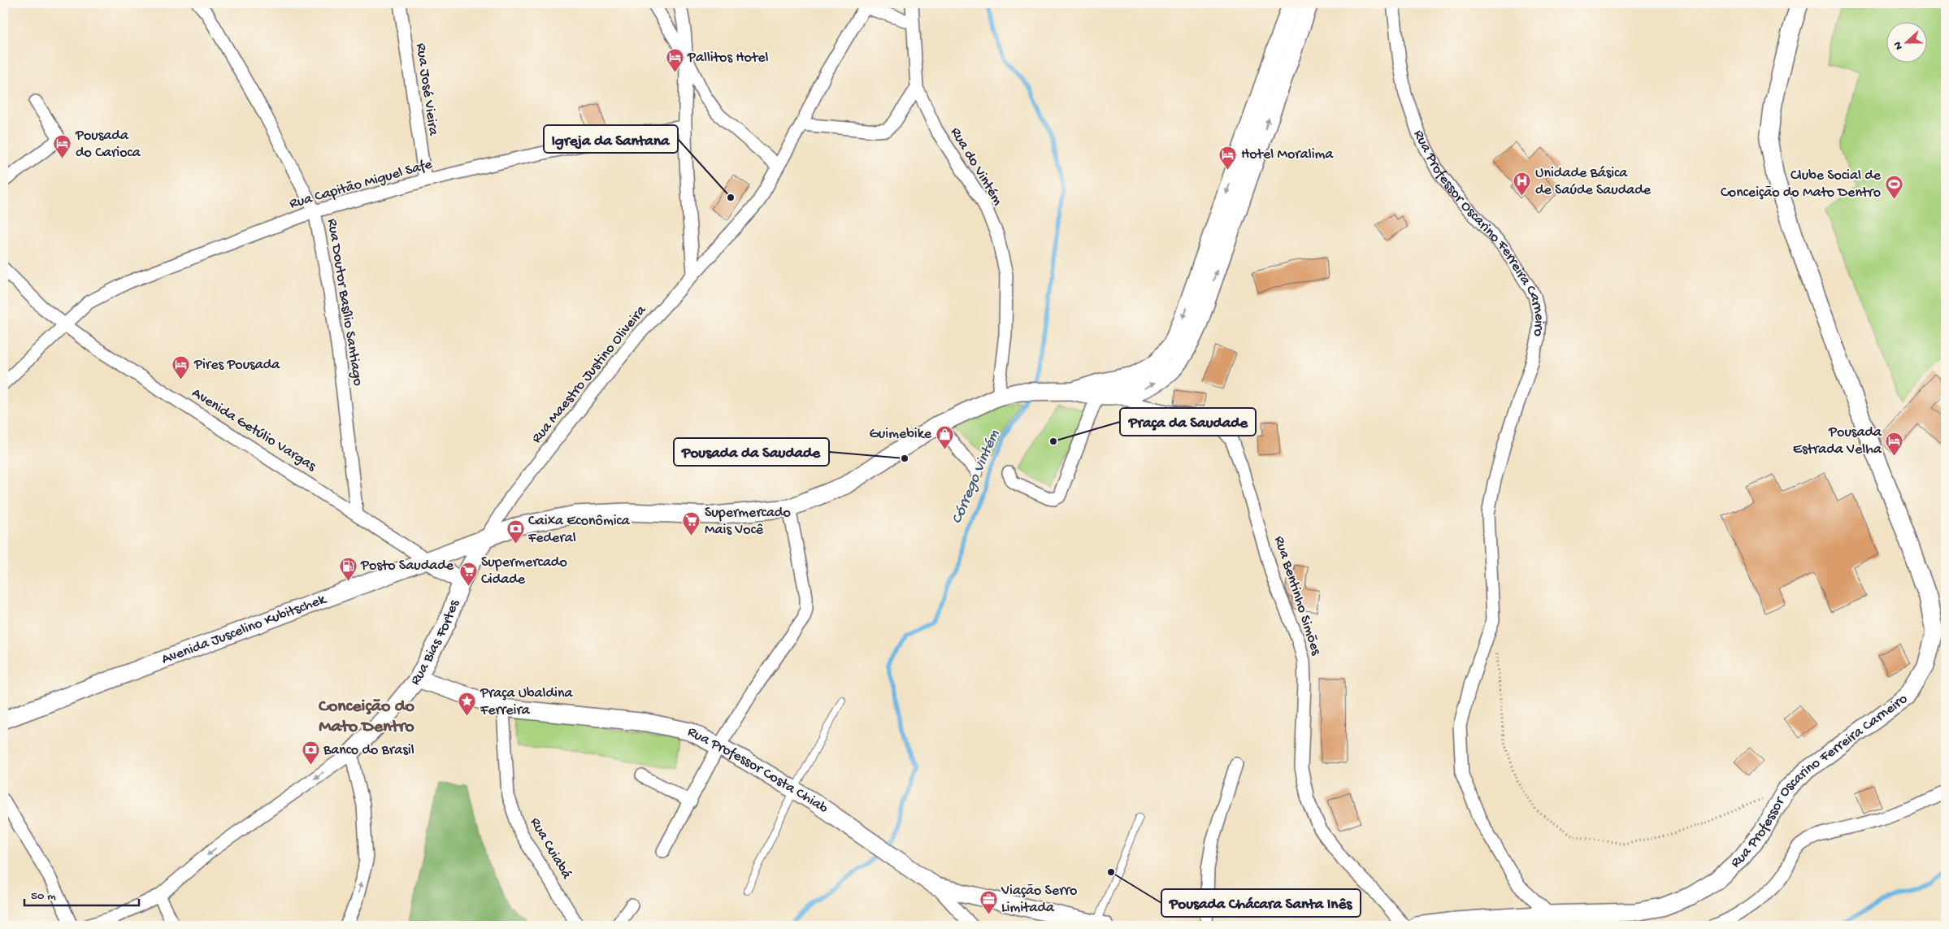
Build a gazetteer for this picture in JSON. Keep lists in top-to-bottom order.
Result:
{
  "streets": {
    "street": [
      "Rua José Vieira",
      "Rua do Vintém",
      "Rua Capitão Miguel Safe",
      "Rua Professor Oscarino Ferreira Carneiro",
      "Rua Doutor Basílio Santiago",
      "Rua Maestro Justino Oliveira",
      "Avenida Getúlio Vargas",
      "Rua Bentinho Simões",
      "Avenida Juscelino Kubitschek",
      "Rua Bias Fortes",
      "Rua Professor Costa Chiab",
      "Rua Cuiabá"
    ]
  },
  "crossings": [
    ["Rua José Vieira", "Rua Capitão Miguel Safe"],
    ["Rua do Vintém", "Avenida Juscelino Kubitschek"],
    ["Rua Capitão Miguel Safe", "Rua Doutor Basílio Santiago"],
    ["Rua Capitão Miguel Safe", "Avenida Getúlio Vargas"],
    ["Rua Doutor Basílio Santiago", "Avenida Getúlio Vargas"],
    ["Rua Maestro Justino Oliveira", "Avenida Juscelino Kubitschek"],
    ["Rua Maestro Justino Oliveira", "Rua Bias Fortes"],
    ["Avenida Getúlio Vargas", "Avenida Juscelino Kubitschek"],
    ["Avenida Juscelino Kubitschek", "Rua Bias Fortes"],
    ["Rua Professor Costa Chiab", "Rua Cuiabá"]
  ],
  "districts": ["Conceição do Mato Dentro"],
  "water": ["Córrego Vintém"],
  "places": {
    "hotel": [
      "Pallitos Hotel",
      "Pousada do Carioca",
      "Hotel Moralima",
      "Pires Pousada",
      "Pousada Estrada Velha"
    ],
    "hospital": ["Unidade Básica de Saúde Saudade"],
    "other": [
      "Igreja da Santana",
      "Praça da Saudade",
      "Pousada da Saudade",
      "Pousada Chácara Santa Inês"
    ],
    "sports": ["Clube Social de Conceição do Mato Dentro"],
    "shop": ["Guimebike"],
    "supermarket": ["Supermercado Mais Você", "Supermercado Cidade"],
    "bank": ["Caixa Econômica Federal", "Banco do Brasil"],
    "fuel station": ["Posto Saudade"],
    "place": ["Praça Ubaldina Ferreira"],
    "office": ["Viação Serro Limitada"]
  },
  "scale_bar": "50 m",
  "north": "left"
}
